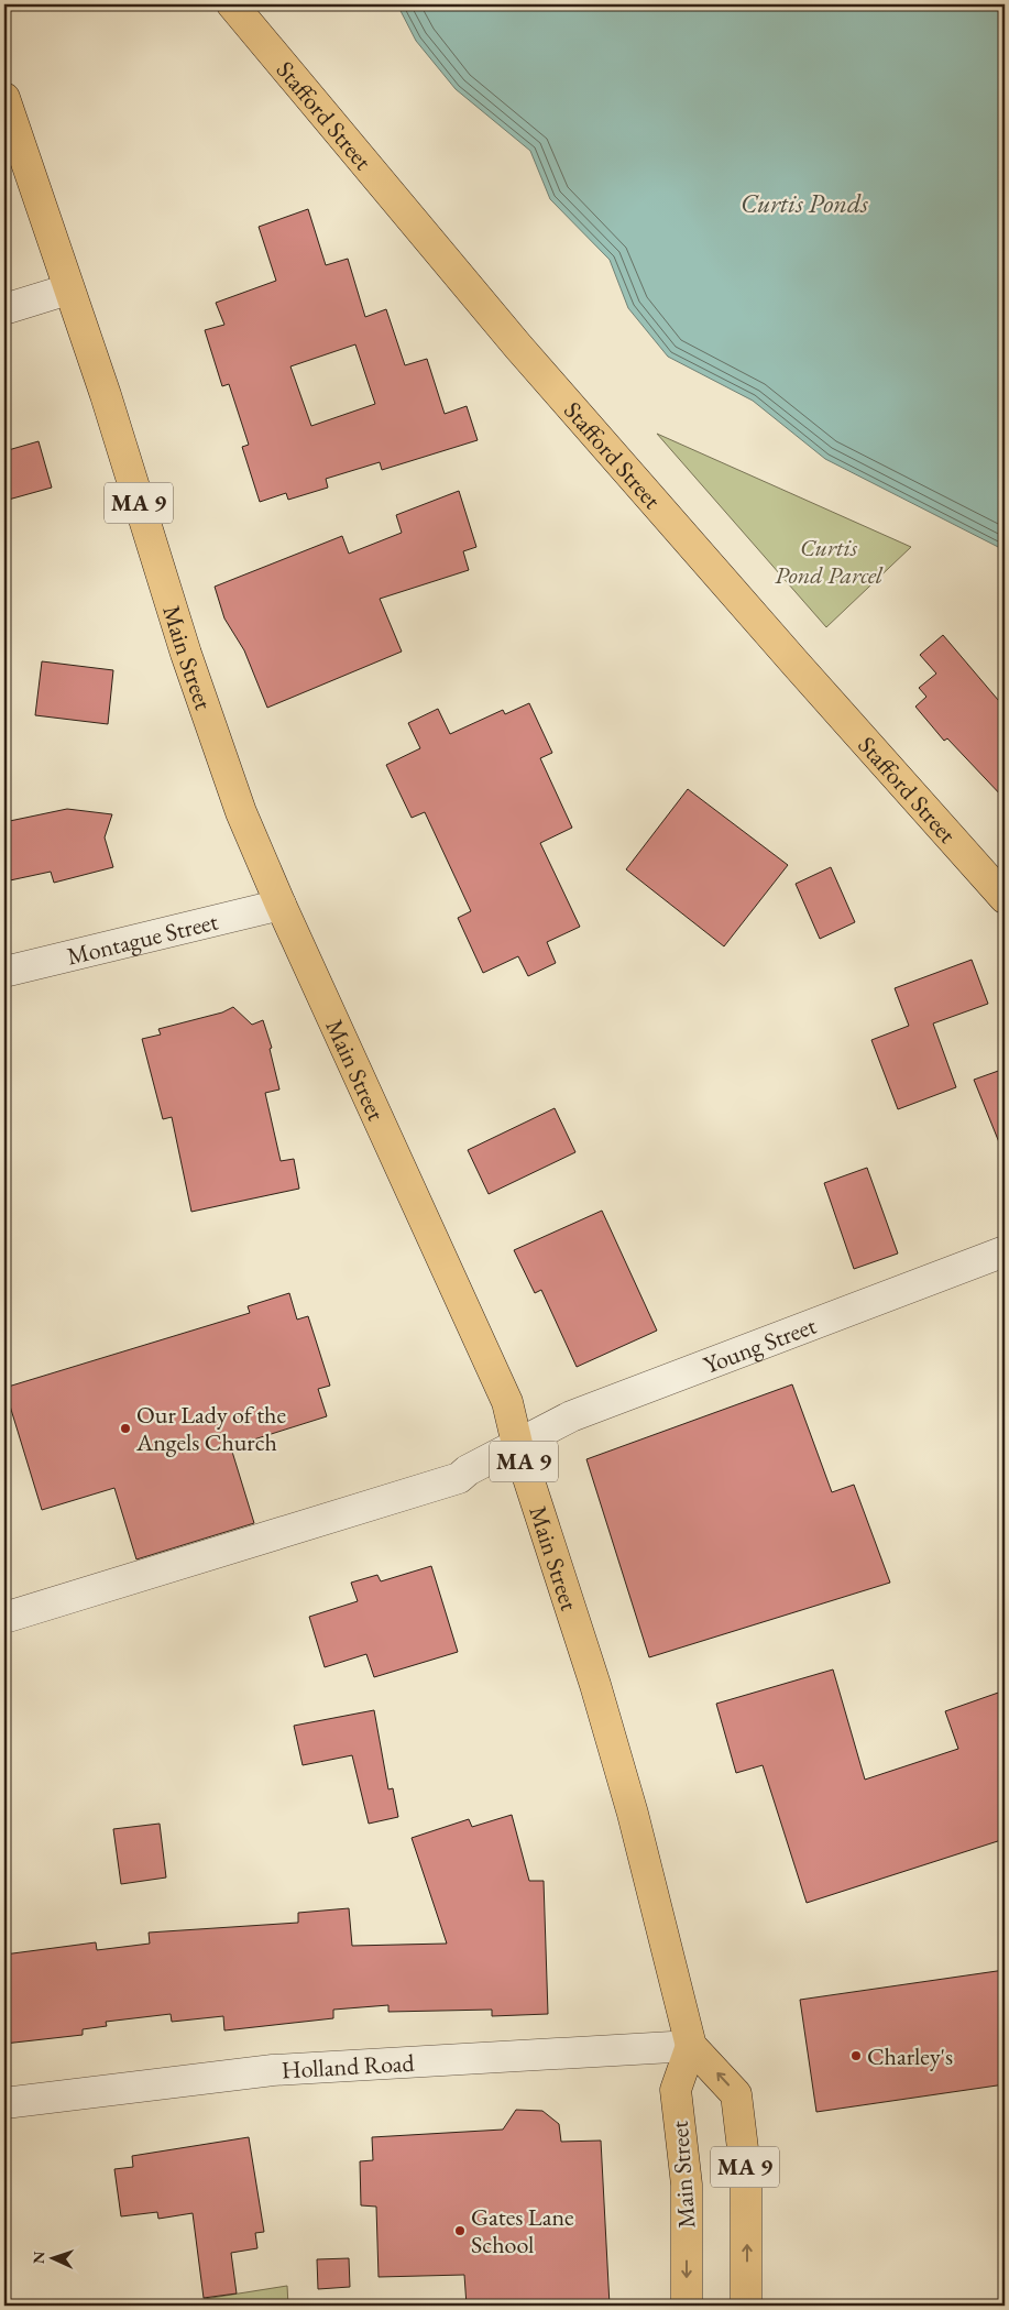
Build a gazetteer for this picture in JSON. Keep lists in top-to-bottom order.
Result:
{
  "streets": {
    "main road": ["Stafford Street", "MA 9", "Main Street"],
    "street": ["Montague Street", "Young Street", "Holland Road"]
  },
  "crossings": [
    ["Main Street", "Montague Street"],
    ["Main Street", "Young Street"],
    ["Main Street", "Holland Road"]
  ],
  "water": ["Curtis Ponds"],
  "parks": ["Curtis Pond Parcel"],
  "places": ["Our Lady of the Angels Church", "Charley's", "Gates Lane School"],
  "north": "left"
}
